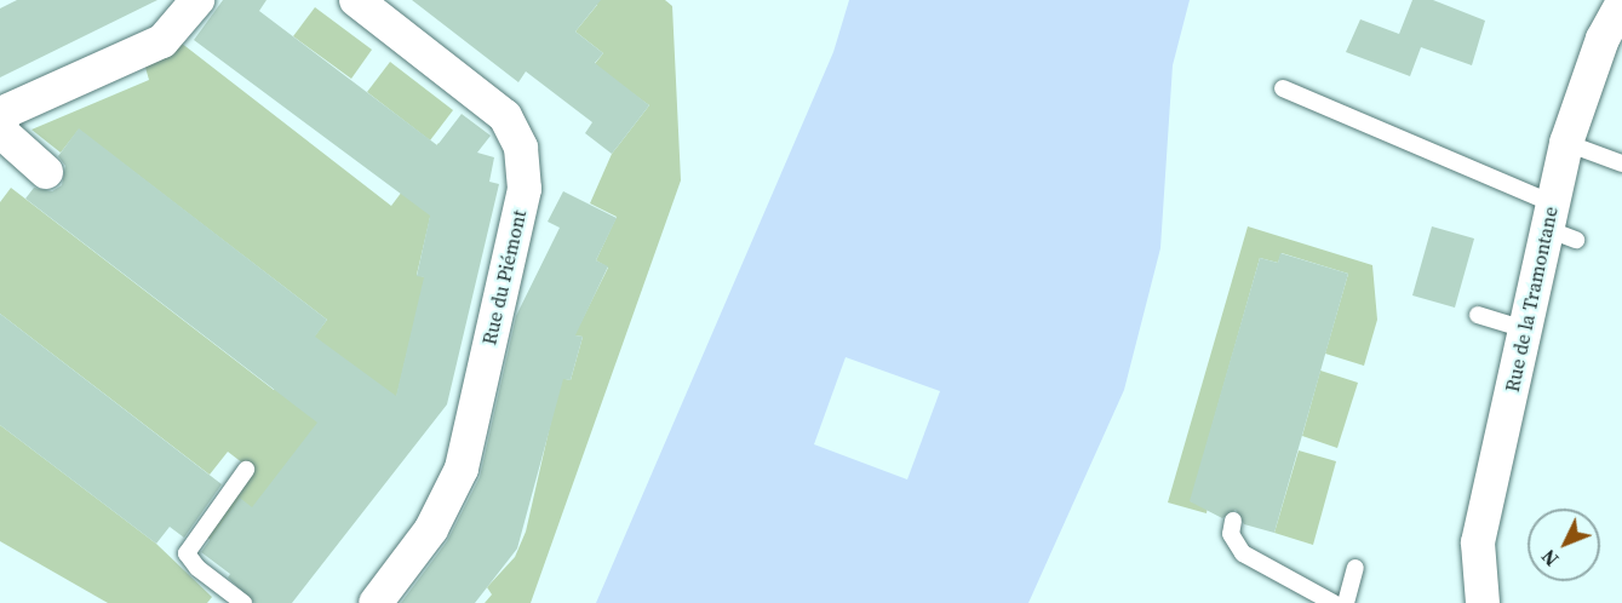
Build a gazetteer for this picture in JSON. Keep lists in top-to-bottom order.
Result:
{
  "streets": {
    "street": ["Rue du Piémont", "Rue de la Tramontane"]
  },
  "north": "bottom left"
}
